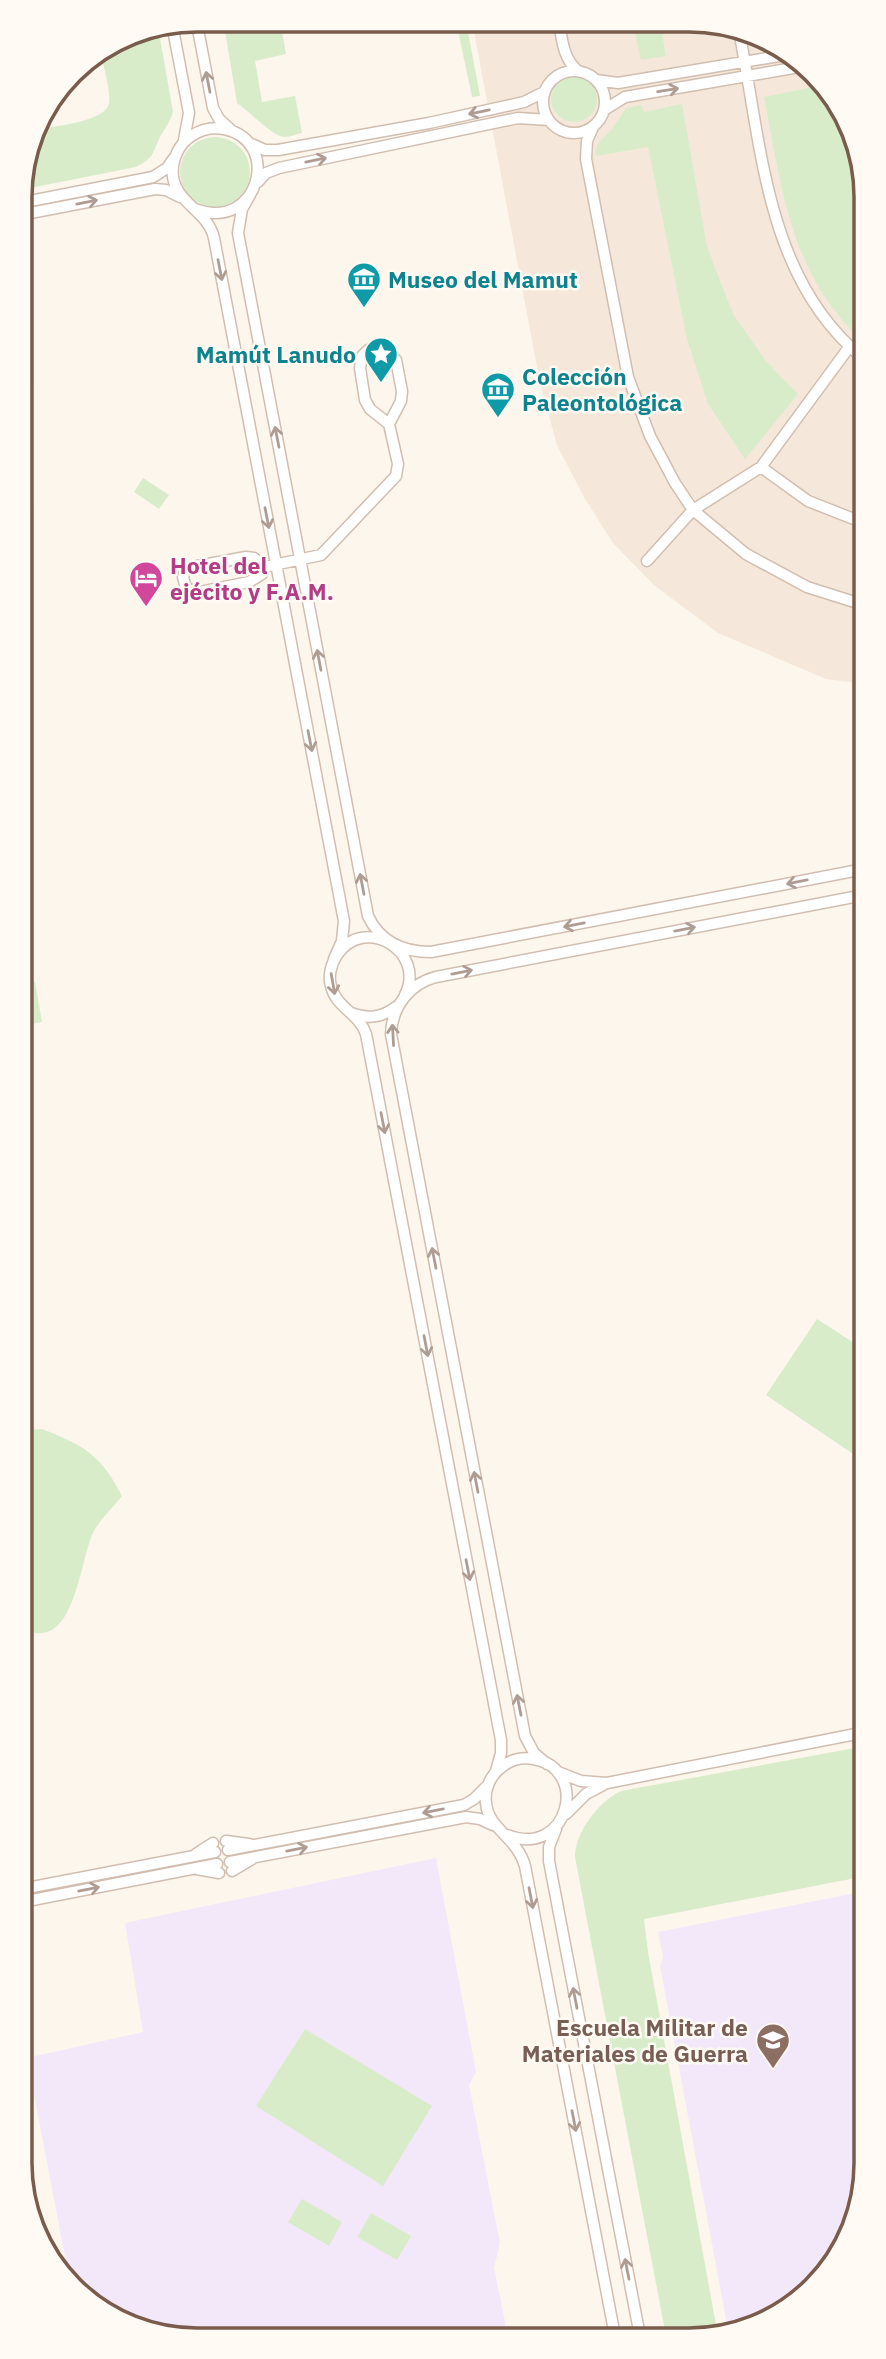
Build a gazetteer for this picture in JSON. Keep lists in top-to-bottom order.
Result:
{
  "places": {
    "museum": ["Museo del Mamut", "Colección Paleontológica"],
    "place": ["Mamút Lanudo"],
    "hotel": ["Hotel del ejécito y F.A.M."],
    "school or university": ["Escuela Militar de Materiales de Guerra"]
  }
}
